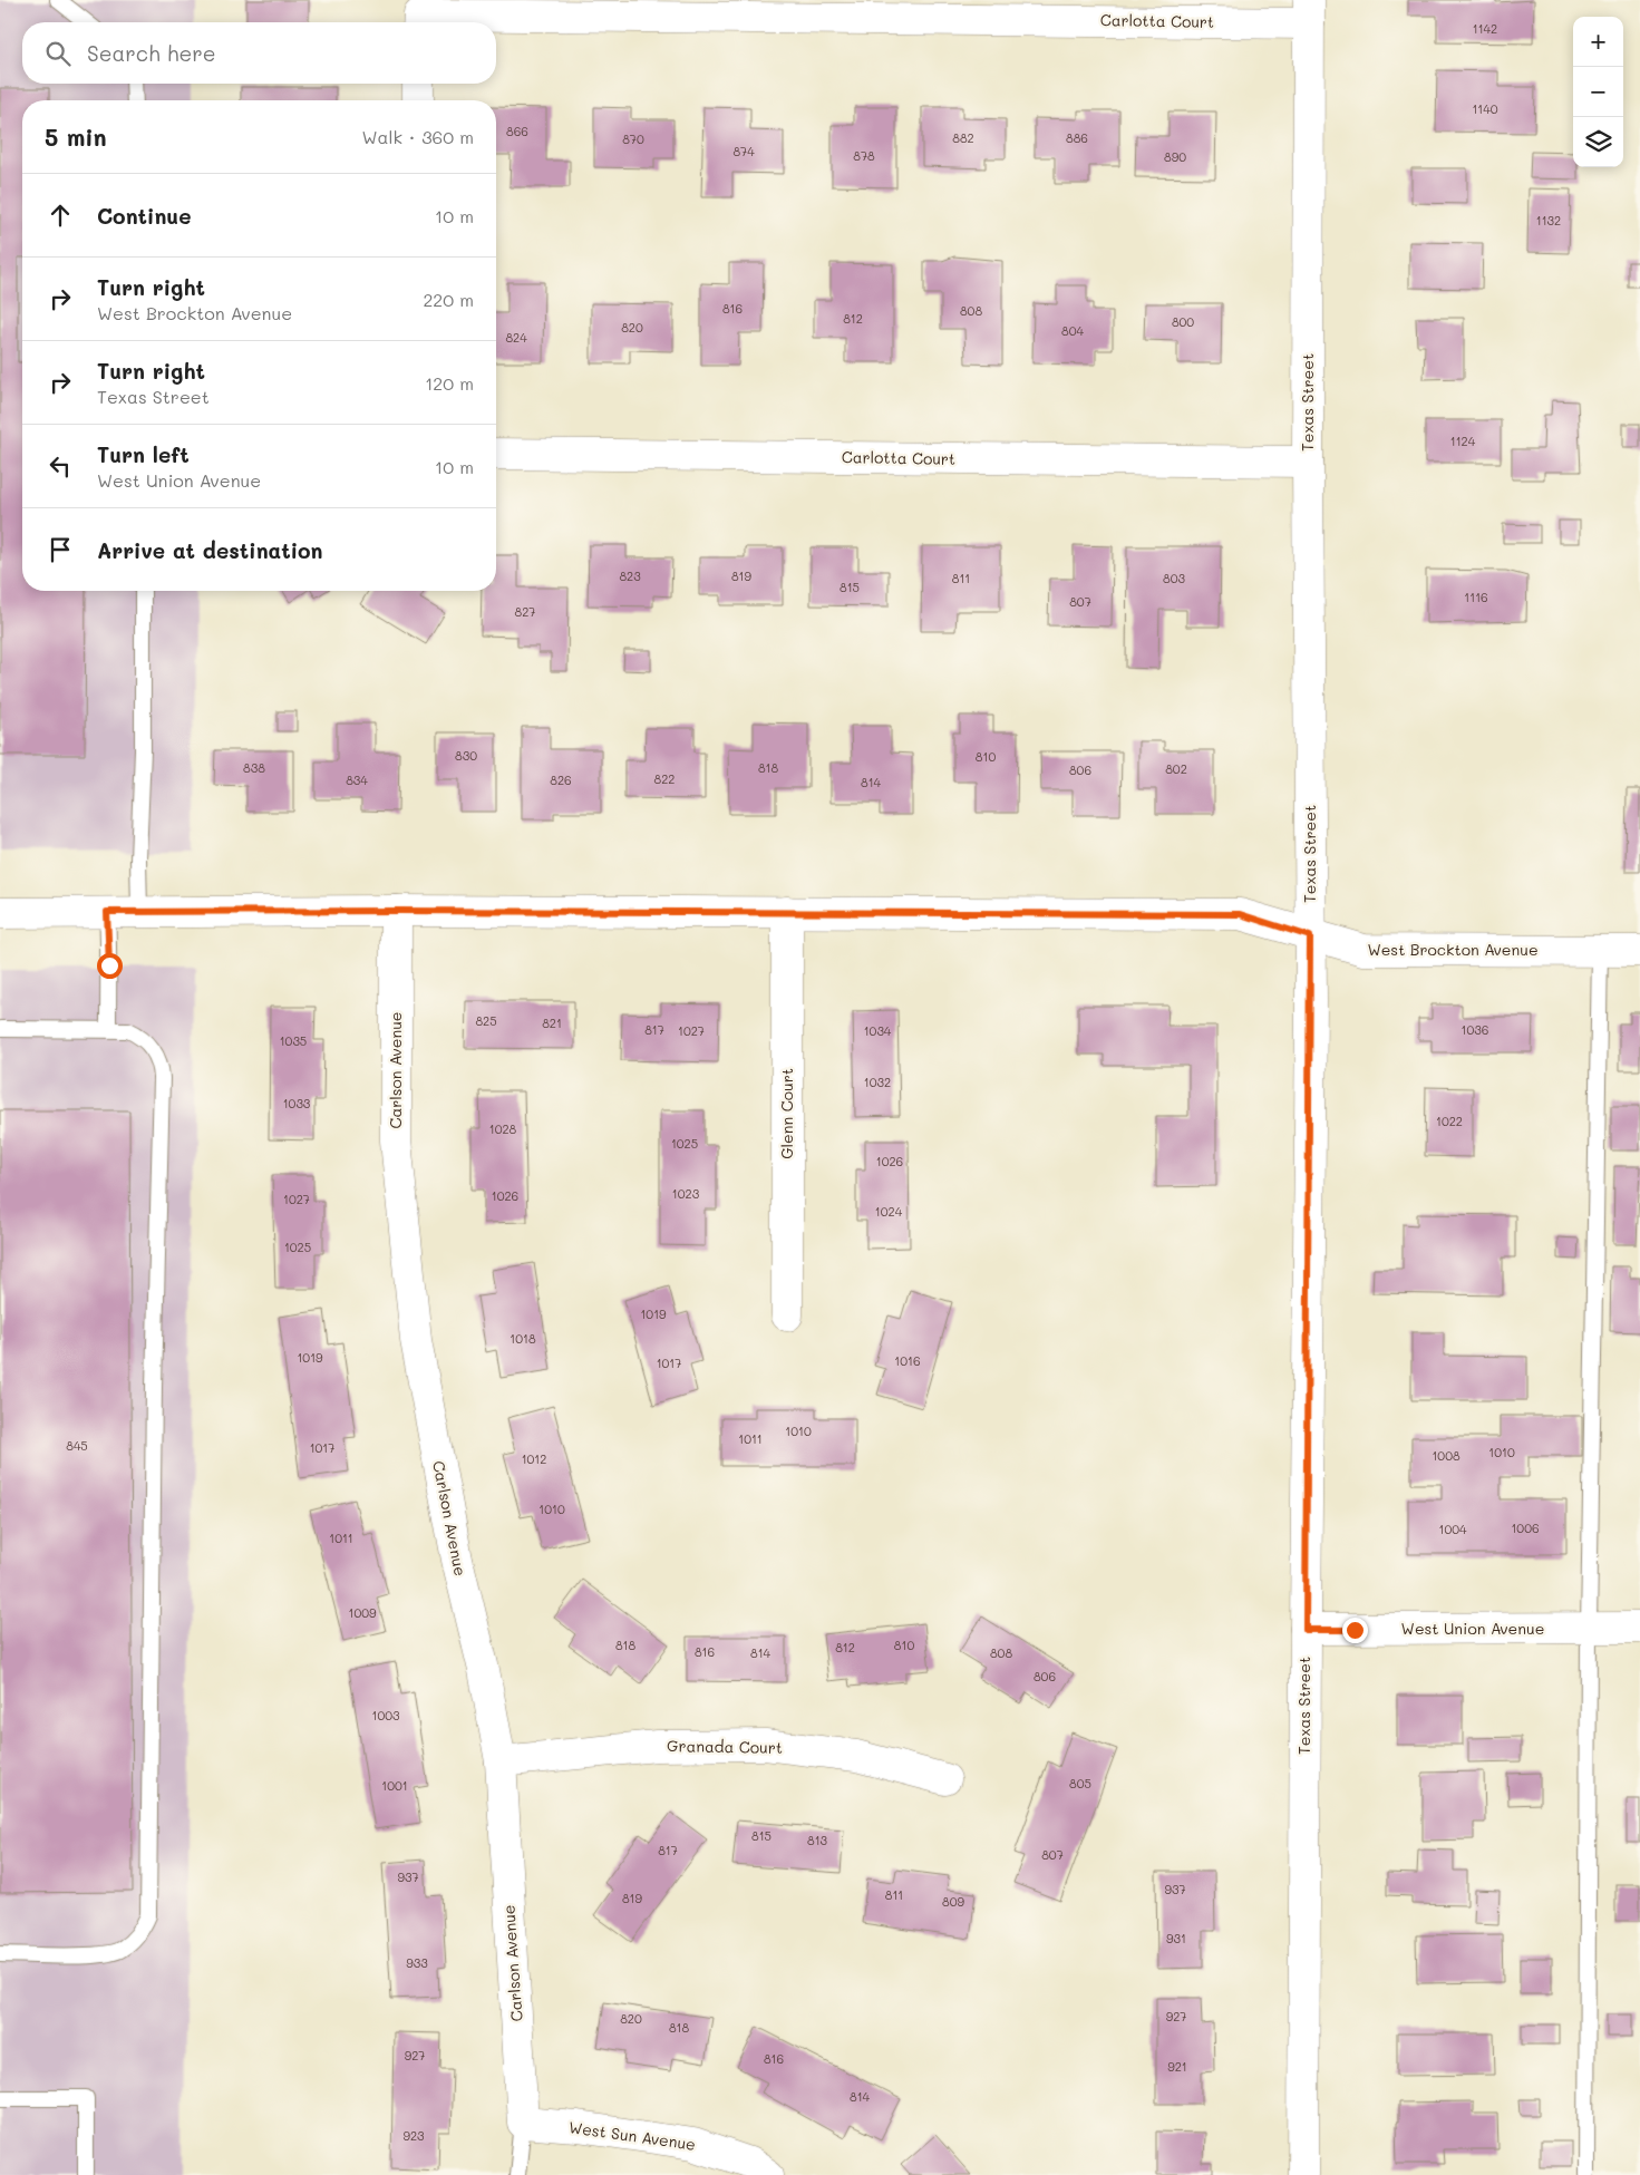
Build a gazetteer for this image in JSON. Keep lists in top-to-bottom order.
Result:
{
  "streets": {
    "street": [
      "Carlotta Court",
      "Texas Street",
      "West Brockton Avenue",
      "Carlson Avenue",
      "Glenn Court",
      "West Union Avenue",
      "Granada Court",
      "West Sun Avenue"
    ]
  },
  "crossings": [
    ["Carlotta Court", "Texas Street"],
    ["Texas Street", "West Brockton Avenue"],
    ["Texas Street", "West Union Avenue"],
    ["West Brockton Avenue", "Carlson Avenue"],
    ["West Brockton Avenue", "Glenn Court"],
    ["Carlson Avenue", "Granada Court"],
    ["Carlson Avenue", "West Sun Avenue"]
  ],
  "house_numbers": [
    "1142",
    "1140",
    "866",
    "882",
    "886",
    "870",
    "874",
    "878",
    "890",
    "1132",
    "816",
    "808",
    "812",
    "800",
    "820",
    "804",
    "824",
    "1124",
    "823",
    "819",
    "811",
    "803",
    "815",
    "1116",
    "807",
    "827",
    "830",
    "810",
    "838",
    "818",
    "802",
    "806",
    "822",
    "834",
    "826",
    "814",
    "825",
    "821",
    "817",
    "1036",
    "1027",
    "1034",
    "1035",
    "1032",
    "1033",
    "1022",
    "1028",
    "1025",
    "1026",
    "1023",
    "1026",
    "1027",
    "1024",
    "1025",
    "1019",
    "1018",
    "1019",
    "1016",
    "1017",
    "1010",
    "1011",
    "845",
    "1017",
    "1010",
    "1008",
    "1012",
    "1010",
    "1006",
    "1004",
    "1011",
    "1009",
    "818",
    "810",
    "812",
    "816",
    "814",
    "808",
    "806",
    "1003",
    "805",
    "1001",
    "815",
    "813",
    "817",
    "807",
    "937",
    "937",
    "811",
    "819",
    "809",
    "931",
    "933",
    "927",
    "820",
    "818",
    "927",
    "816",
    "921",
    "814",
    "923"
  ],
  "page": {
    "map_buttons": ["+", "−"],
    "search": "Search here",
    "heading": ["5 min", "Walk · 360 m"],
    "list": [
      ["Continue", "10 m"],
      ["Turn right", "West Brockton Avenue", "220 m"],
      ["Turn right", "Texas Street", "120 m"],
      ["Turn left", "West Union Avenue", "10 m"],
      "Arrive at destination"
    ]
  }
}
